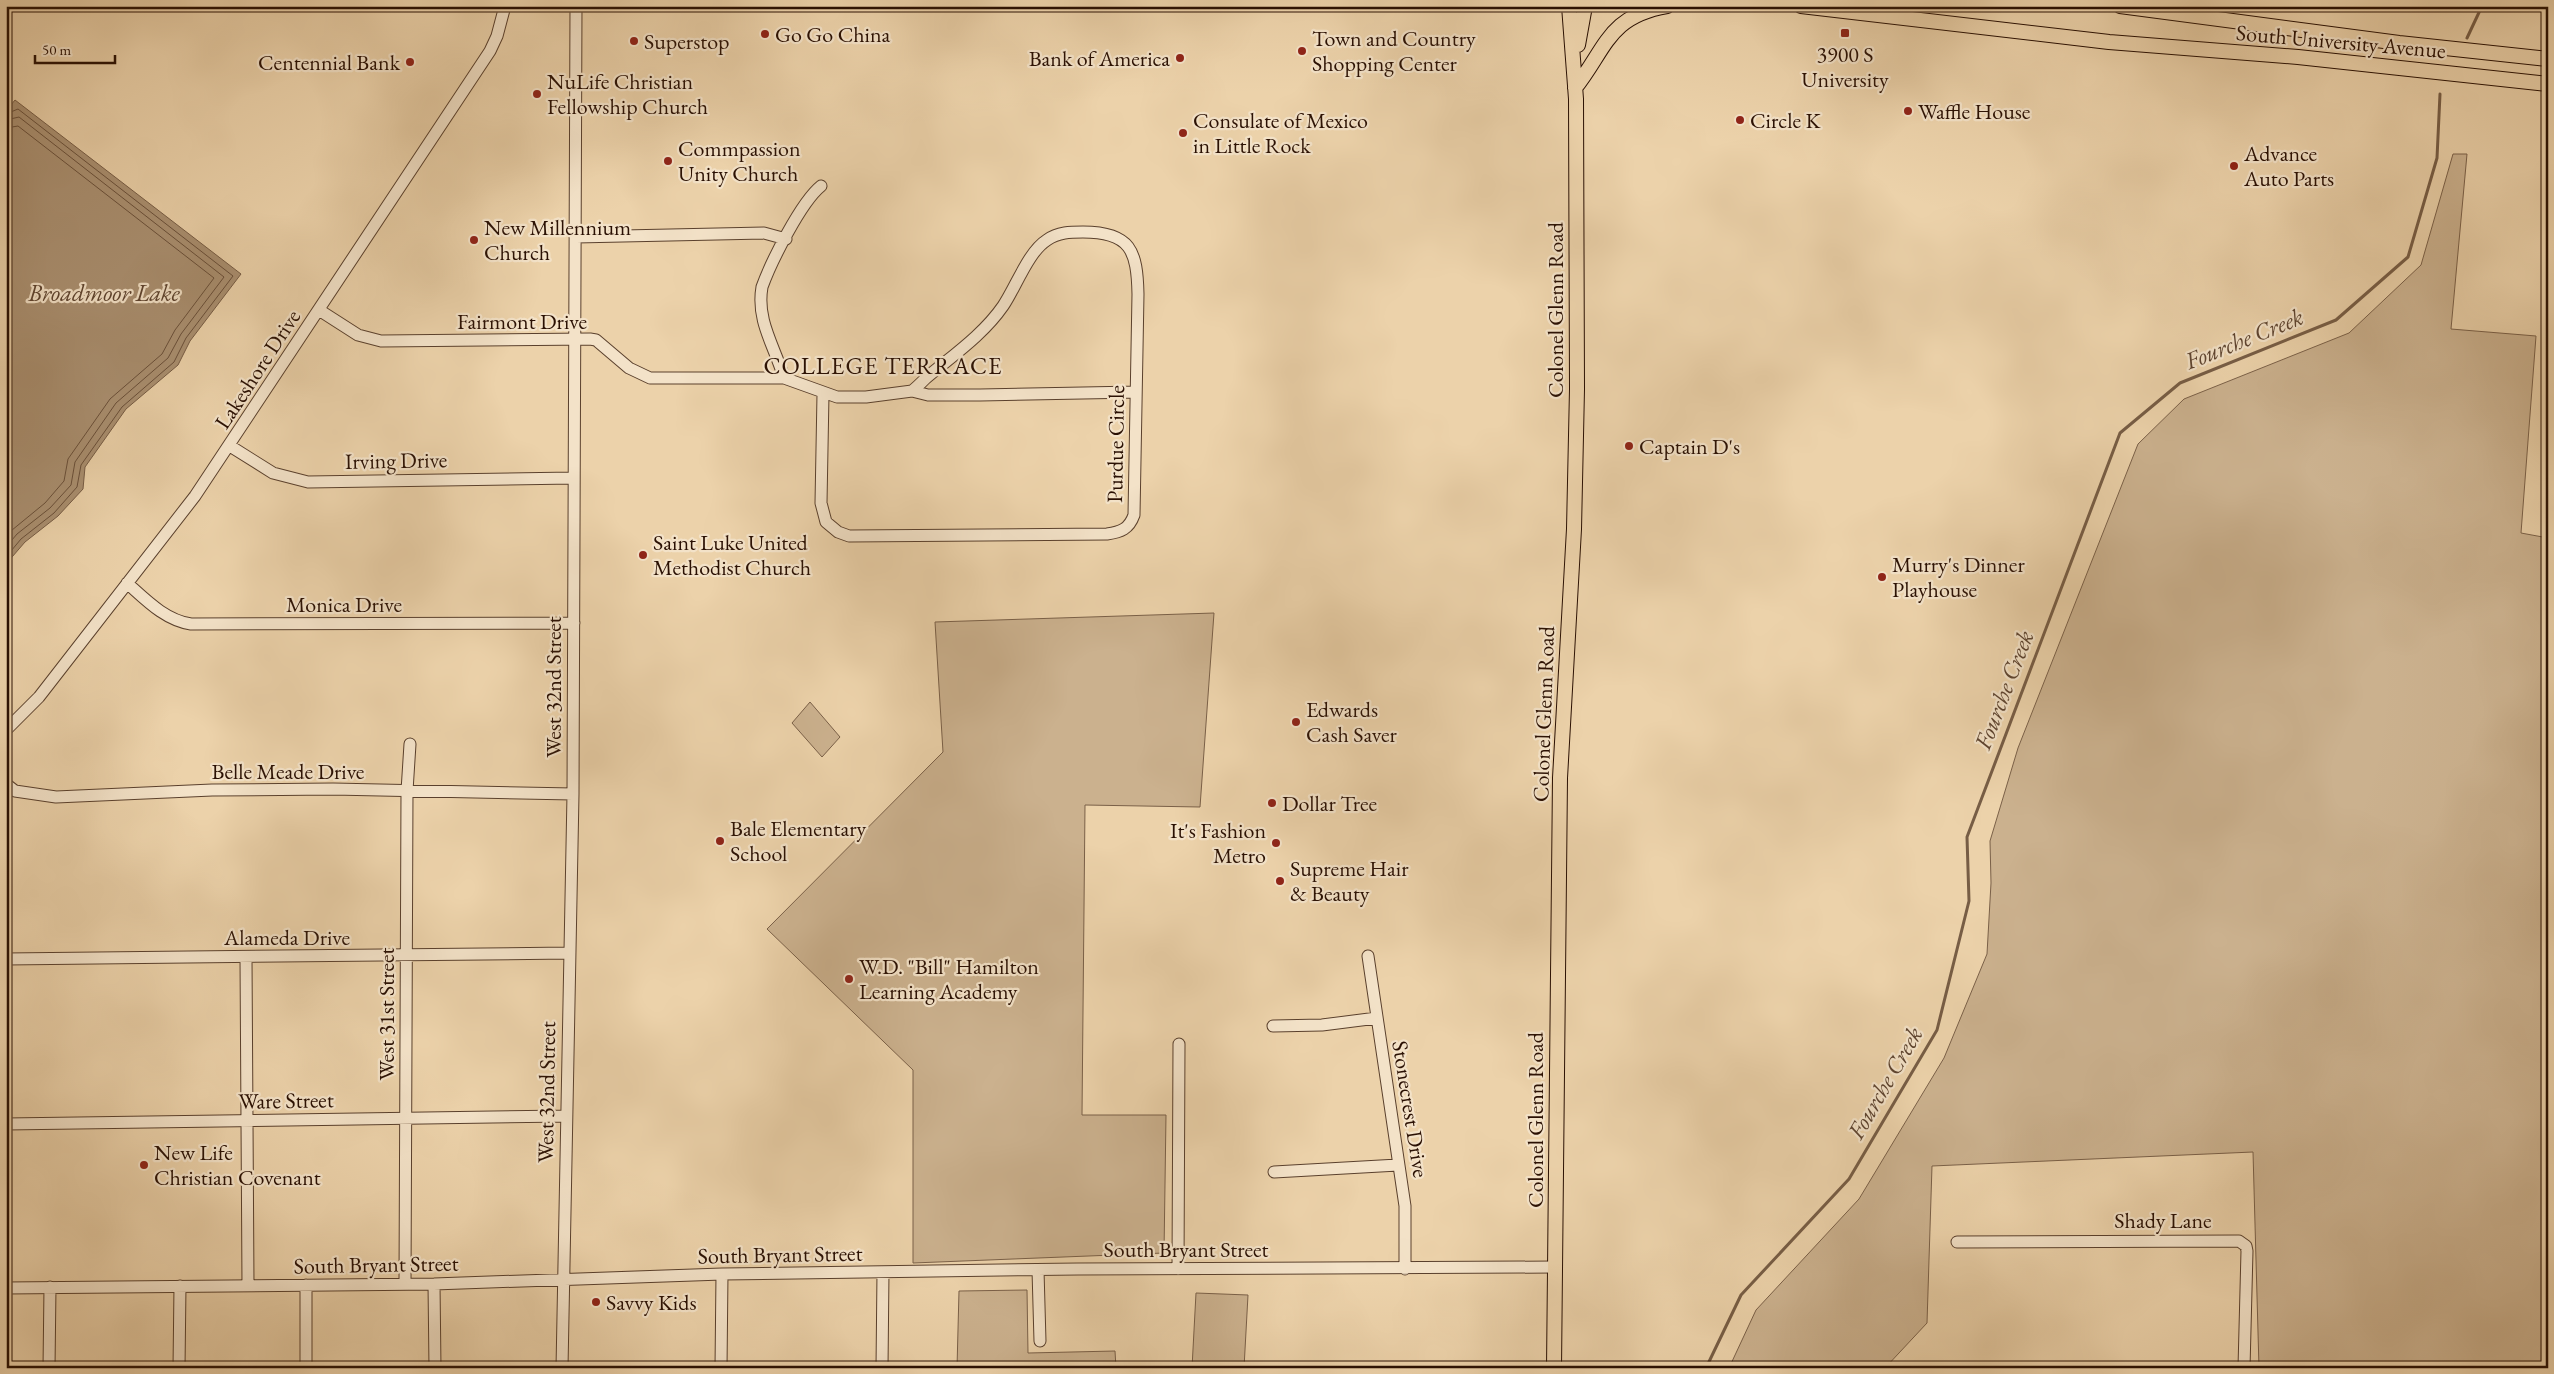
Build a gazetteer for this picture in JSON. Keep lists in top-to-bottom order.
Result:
{
  "streets": {
    "main road": ["South University Avenue", "Colonel Glenn Road"],
    "street": [
      "Fairmont Drive",
      "Lakeshore Drive",
      "Purdue Circle",
      "Irving Drive",
      "Monica Drive",
      "West 32nd Street",
      "Belle Meade Drive",
      "Alameda Drive",
      "West 31st Street",
      "Ware Street",
      "Stonecrest Drive",
      "Shady Lane",
      "South Bryant Street"
    ]
  },
  "crossings": [
    ["Colonel Glenn Road", "South Bryant Street"],
    ["Fairmont Drive", "Lakeshore Drive"],
    ["Fairmont Drive", "Purdue Circle"],
    ["Fairmont Drive", "West 32nd Street"],
    ["Lakeshore Drive", "Irving Drive"],
    ["Lakeshore Drive", "Monica Drive"],
    ["Irving Drive", "West 32nd Street"],
    ["Monica Drive", "West 32nd Street"],
    ["West 32nd Street", "Belle Meade Drive"],
    ["West 32nd Street", "Alameda Drive"],
    ["West 32nd Street", "Ware Street"],
    ["West 32nd Street", "South Bryant Street"],
    ["Belle Meade Drive", "West 31st Street"],
    ["Alameda Drive", "West 31st Street"],
    ["West 31st Street", "Ware Street"],
    ["West 31st Street", "South Bryant Street"],
    ["Stonecrest Drive", "South Bryant Street"]
  ],
  "districts": ["COLLEGE TERRACE"],
  "water": ["Broadmoor Lake", "Fourche Creek"],
  "places": {
    "transit": ["3900 S University"],
    "other": [
      "Go Go China",
      "Superstop",
      "Town and Country Shopping Center",
      "Bank of America",
      "Centennial Bank",
      "NuLife Christian Fellowship Church",
      "Waffle House",
      "Circle K",
      "Consulate of Mexico in Little Rock",
      "Commpassion Unity Church",
      "Advance Auto Parts",
      "New Millennium Church",
      "Captain D's",
      "Saint Luke United Methodist Church",
      "Murry's Dinner Playhouse",
      "Edwards Cash Saver",
      "Dollar Tree",
      "Bale Elementary School",
      "It's Fashion Metro",
      "Supreme Hair & Beauty",
      "W.D. \"Bill\" Hamilton Learning Academy",
      "New Life Christian Covenant",
      "Savvy Kids"
    ]
  },
  "scale_bar": "50 m"
}
